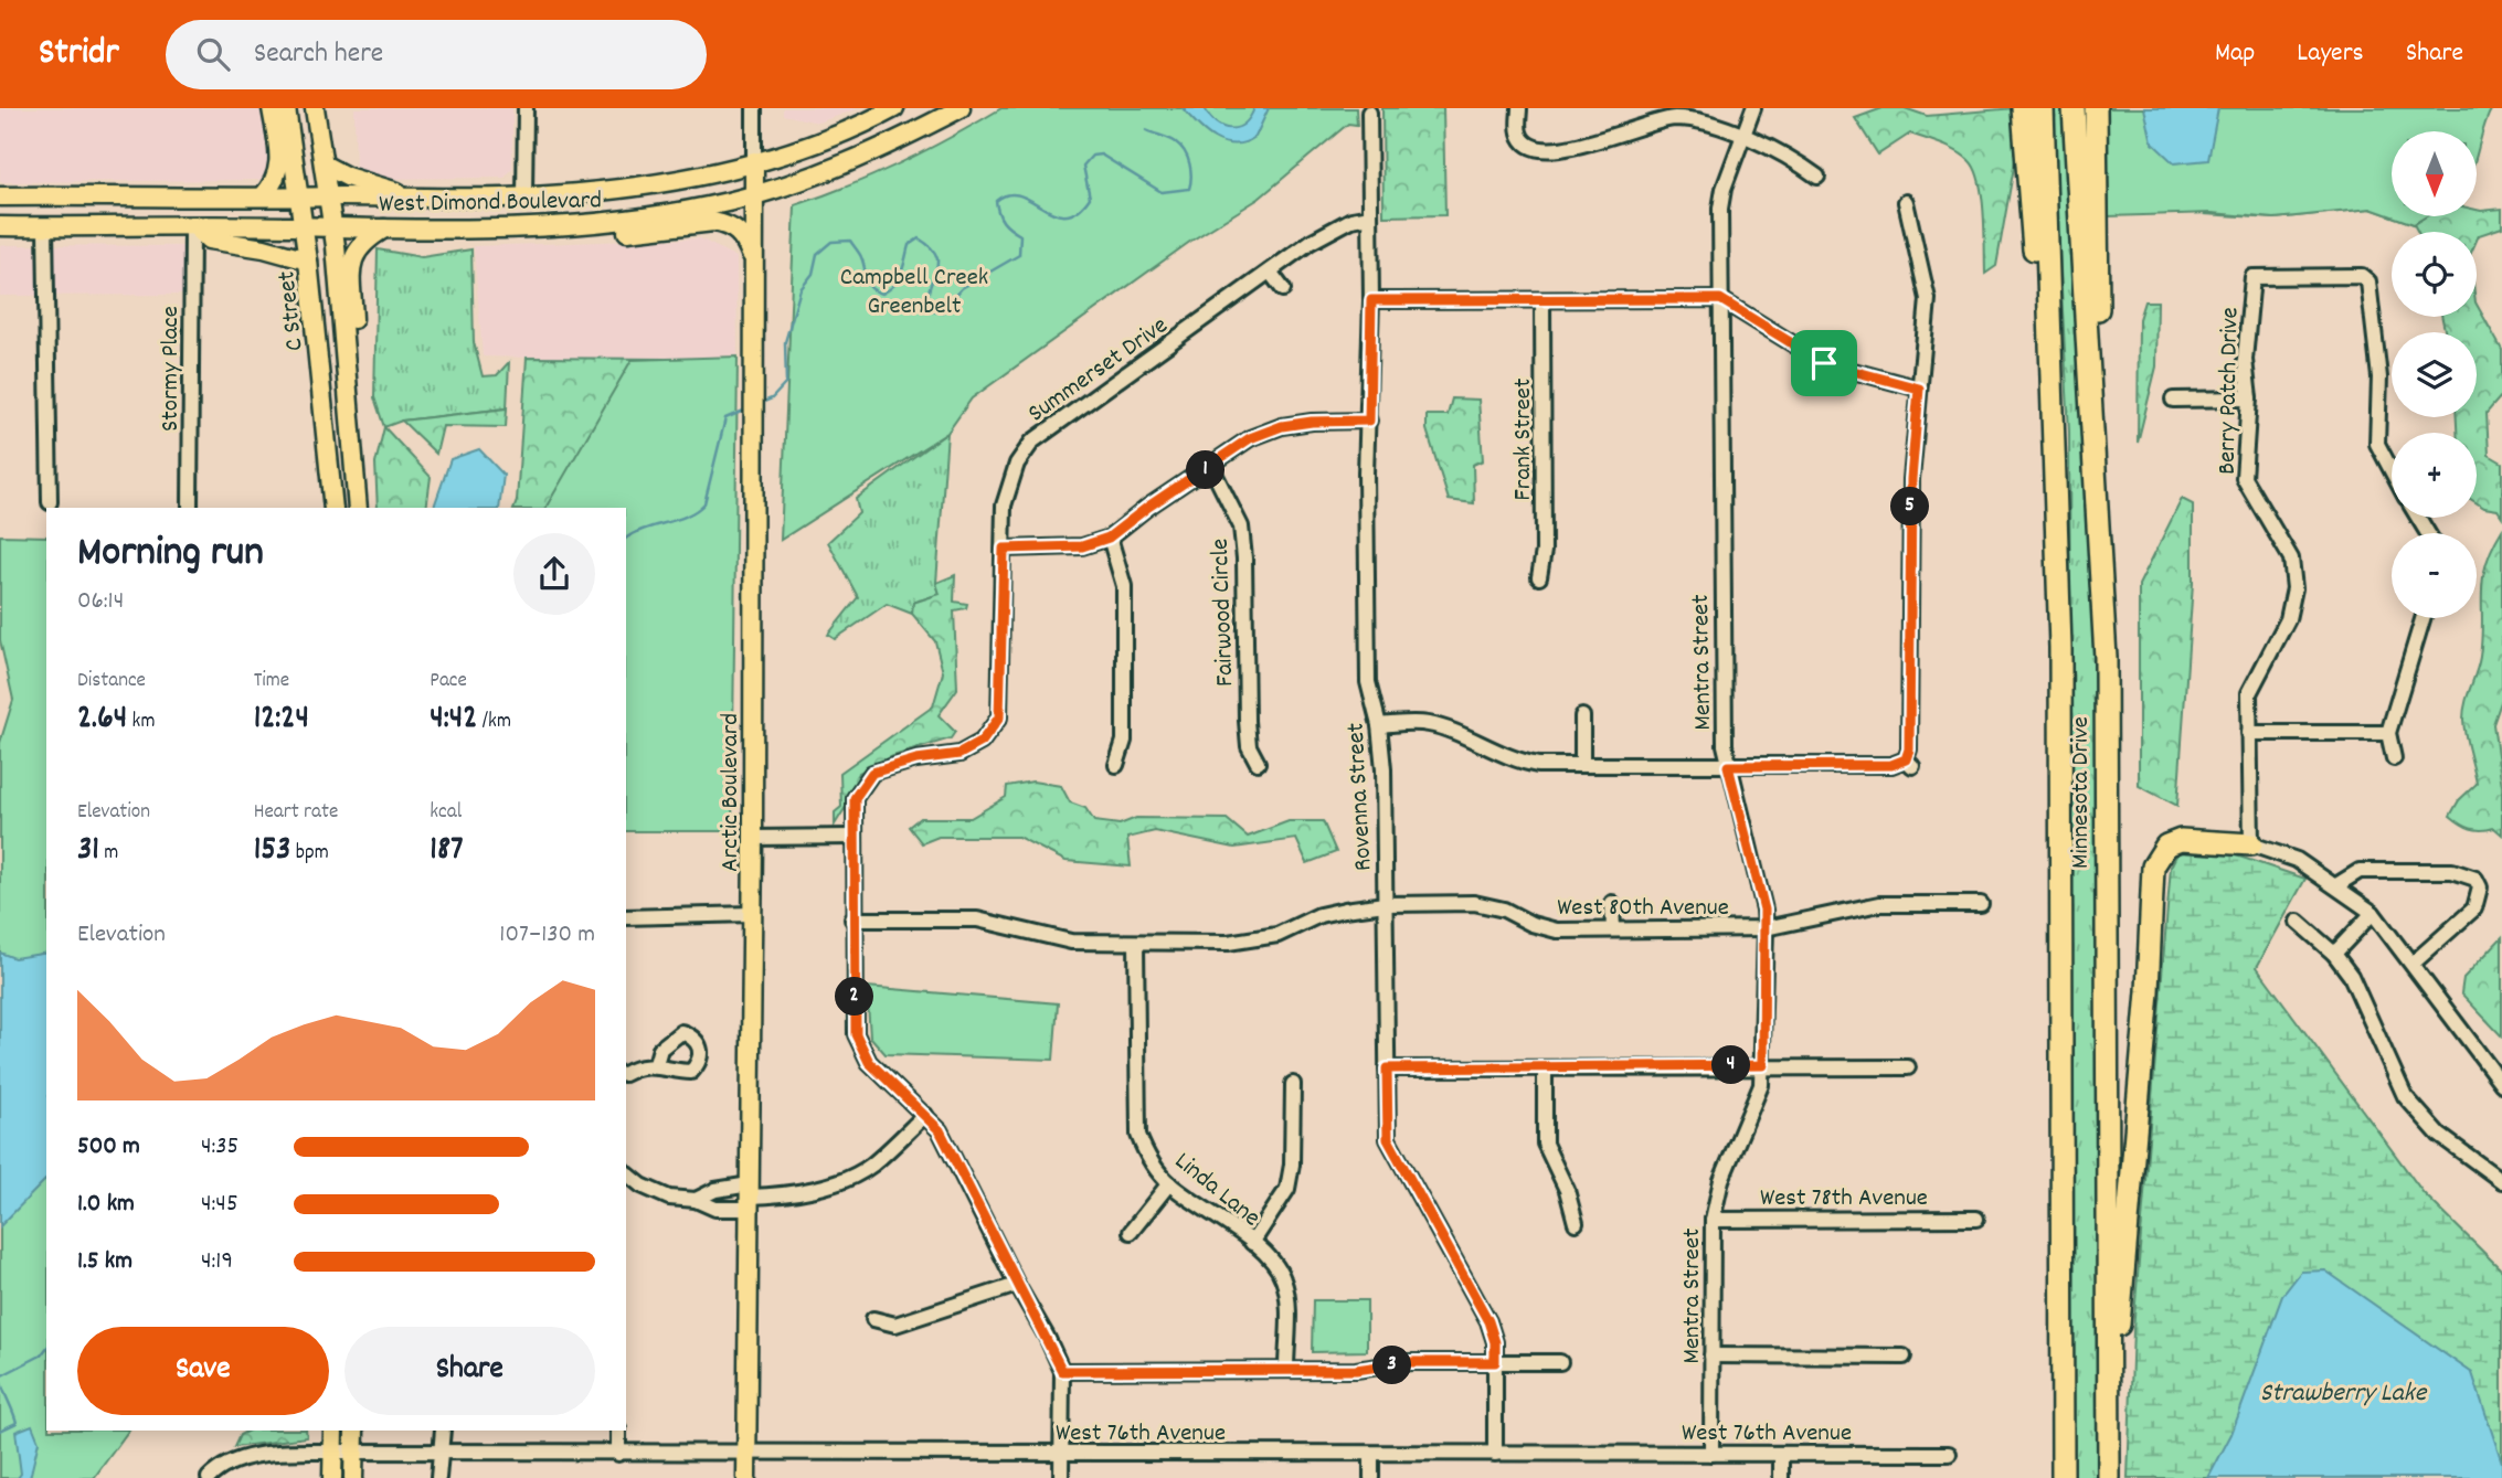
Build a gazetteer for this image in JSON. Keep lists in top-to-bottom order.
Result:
{
  "streets": {
    "highway": ["Minnesota Drive"],
    "main road": ["West Dimond Boulevard", "C Street", "Arctic Boulevard"],
    "street": [
      "Summerset Drive",
      "Stormy Place",
      "Berry Patch Drive",
      "Frank Street",
      "Fairwood Circle",
      "Mentra Street",
      "Rovenna Street",
      "West 80th Avenue",
      "Linda Lane",
      "West 78th Avenue",
      "West 76th Avenue"
    ]
  },
  "crossings": [
    ["West Dimond Boulevard", "C Street"],
    ["West Dimond Boulevard", "Stormy Place"],
    ["West Dimond Boulevard", "Arctic Boulevard"],
    ["Summerset Drive", "Rovenna Street"],
    ["Summerset Drive", "West 80th Avenue"],
    ["Mentra Street", "West 80th Avenue"],
    ["Mentra Street", "West 78th Avenue"],
    ["Mentra Street", "West 76th Avenue"],
    ["Arctic Boulevard", "West 76th Avenue"],
    ["Rovenna Street", "West 80th Avenue"],
    ["Rovenna Street", "West 76th Avenue"],
    ["West 80th Avenue", "Linda Lane"]
  ],
  "water": ["Strawberry Lake"],
  "parks": ["Campbell Creek Greenbelt"],
  "north": "bottom",
  "page": {
    "header": "Stridr",
    "search": "Search here",
    "nav": ["Map", "Layers", "Share"],
    "map_buttons": ["+", "−"],
    "pins": [
      "1",
      "5",
      "2",
      "4",
      "3"
    ],
    "heading": ["Morning run", "06:14"],
    "stats": [
      ["Distance", "2.64 km"],
      ["Time", "12:24"],
      ["Pace", "4:42 /km"],
      ["Elevation", "31 m"],
      ["Heart rate", "153 bpm"],
      ["kcal", "187"]
    ],
    "chart": ["Elevation", "107–130 m"],
    "list": [
      {
        "name": "500 m",
        "note": "4:35"
      },
      {
        "name": "1.0 km",
        "note": "4:45"
      },
      {
        "name": "1.5 km",
        "note": "4:19"
      }
    ],
    "buttons": ["Save", "Share"]
  }
}
